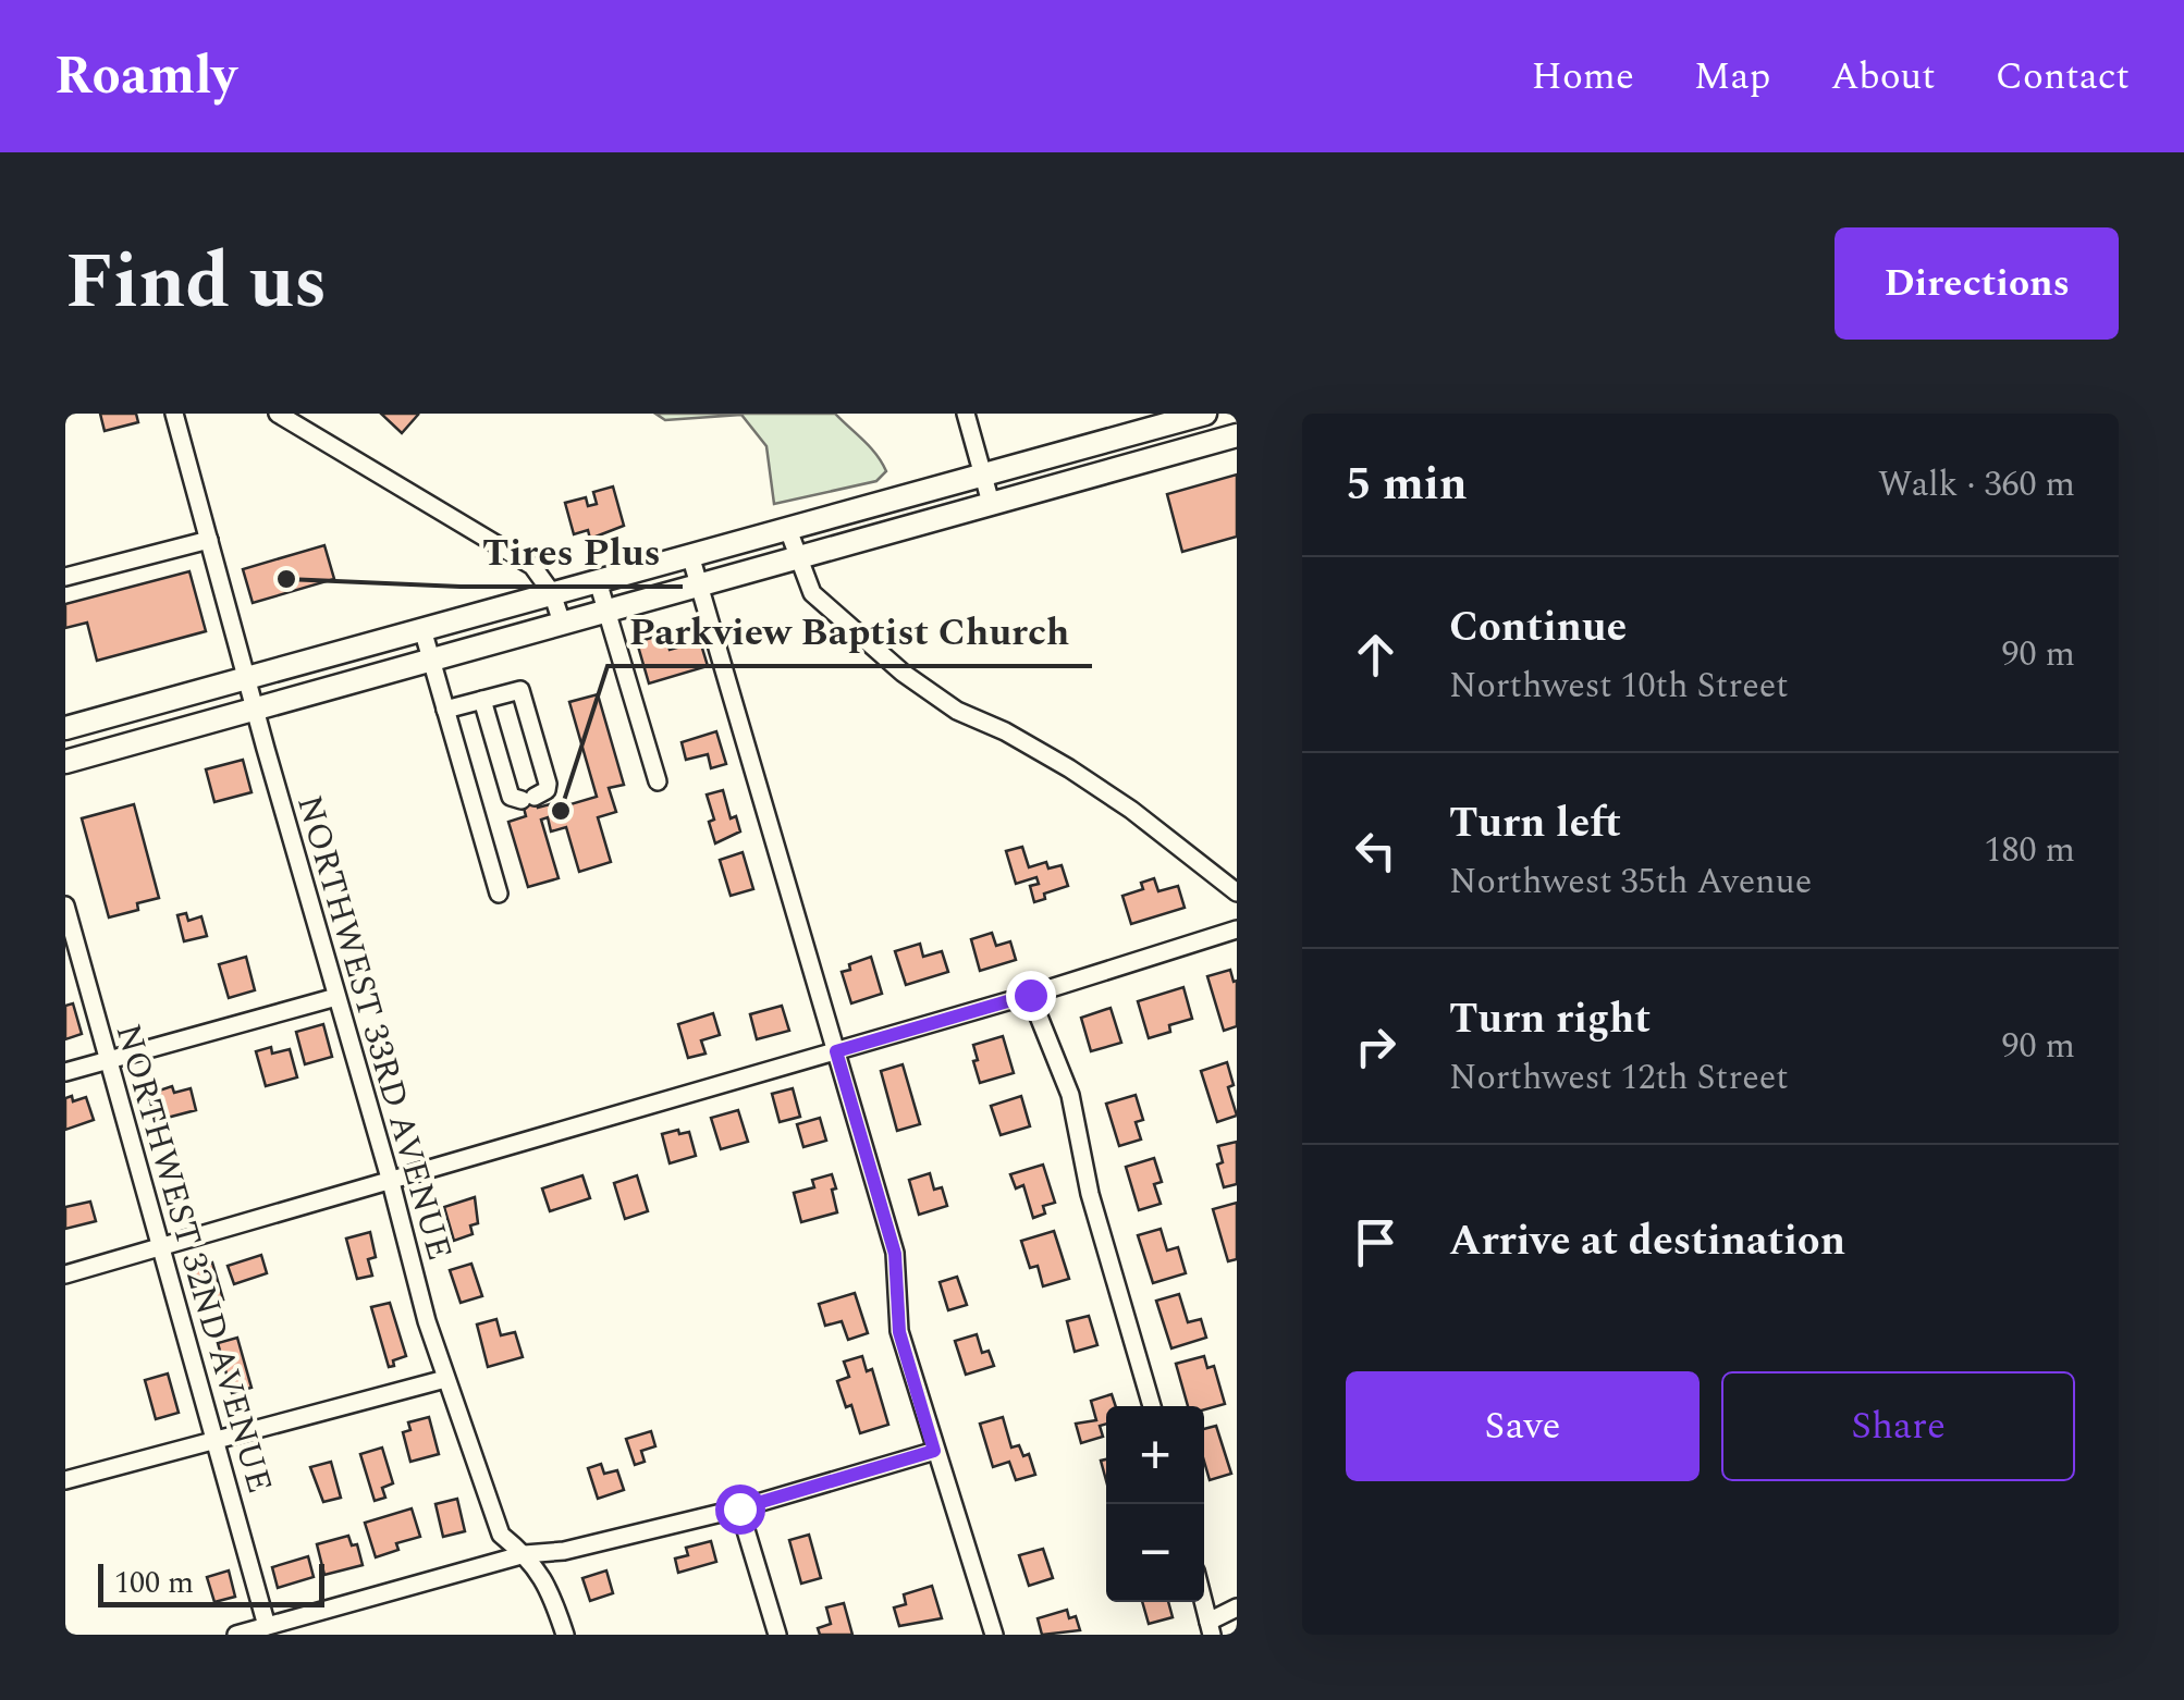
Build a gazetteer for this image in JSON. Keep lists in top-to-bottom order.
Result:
{
  "streets": {
    "street": ["NORTHWEST 33RD AVENUE", "NORTHWEST 32ND AVENUE"]
  },
  "places": ["Tires Plus", "Parkview Baptist Church"],
  "scale_bar": "100 m",
  "page": {
    "header": "Roamly",
    "nav": [
      "Home",
      "Map",
      "About",
      "Contact"
    ],
    "title": "Find us",
    "buttons": [
      "Directions",
      ["Save", "Share"]
    ],
    "heading": ["5 min", "Walk · 360 m"],
    "list": [
      ["Continue", "Northwest 10th Street", "90 m"],
      ["Turn left", "Northwest 35th Avenue", "180 m"],
      ["Turn right", "Northwest 12th Street", "90 m"],
      "Arrive at destination"
    ],
    "map_buttons": ["+", "−"],
    "scale": "100 m"
  }
}
